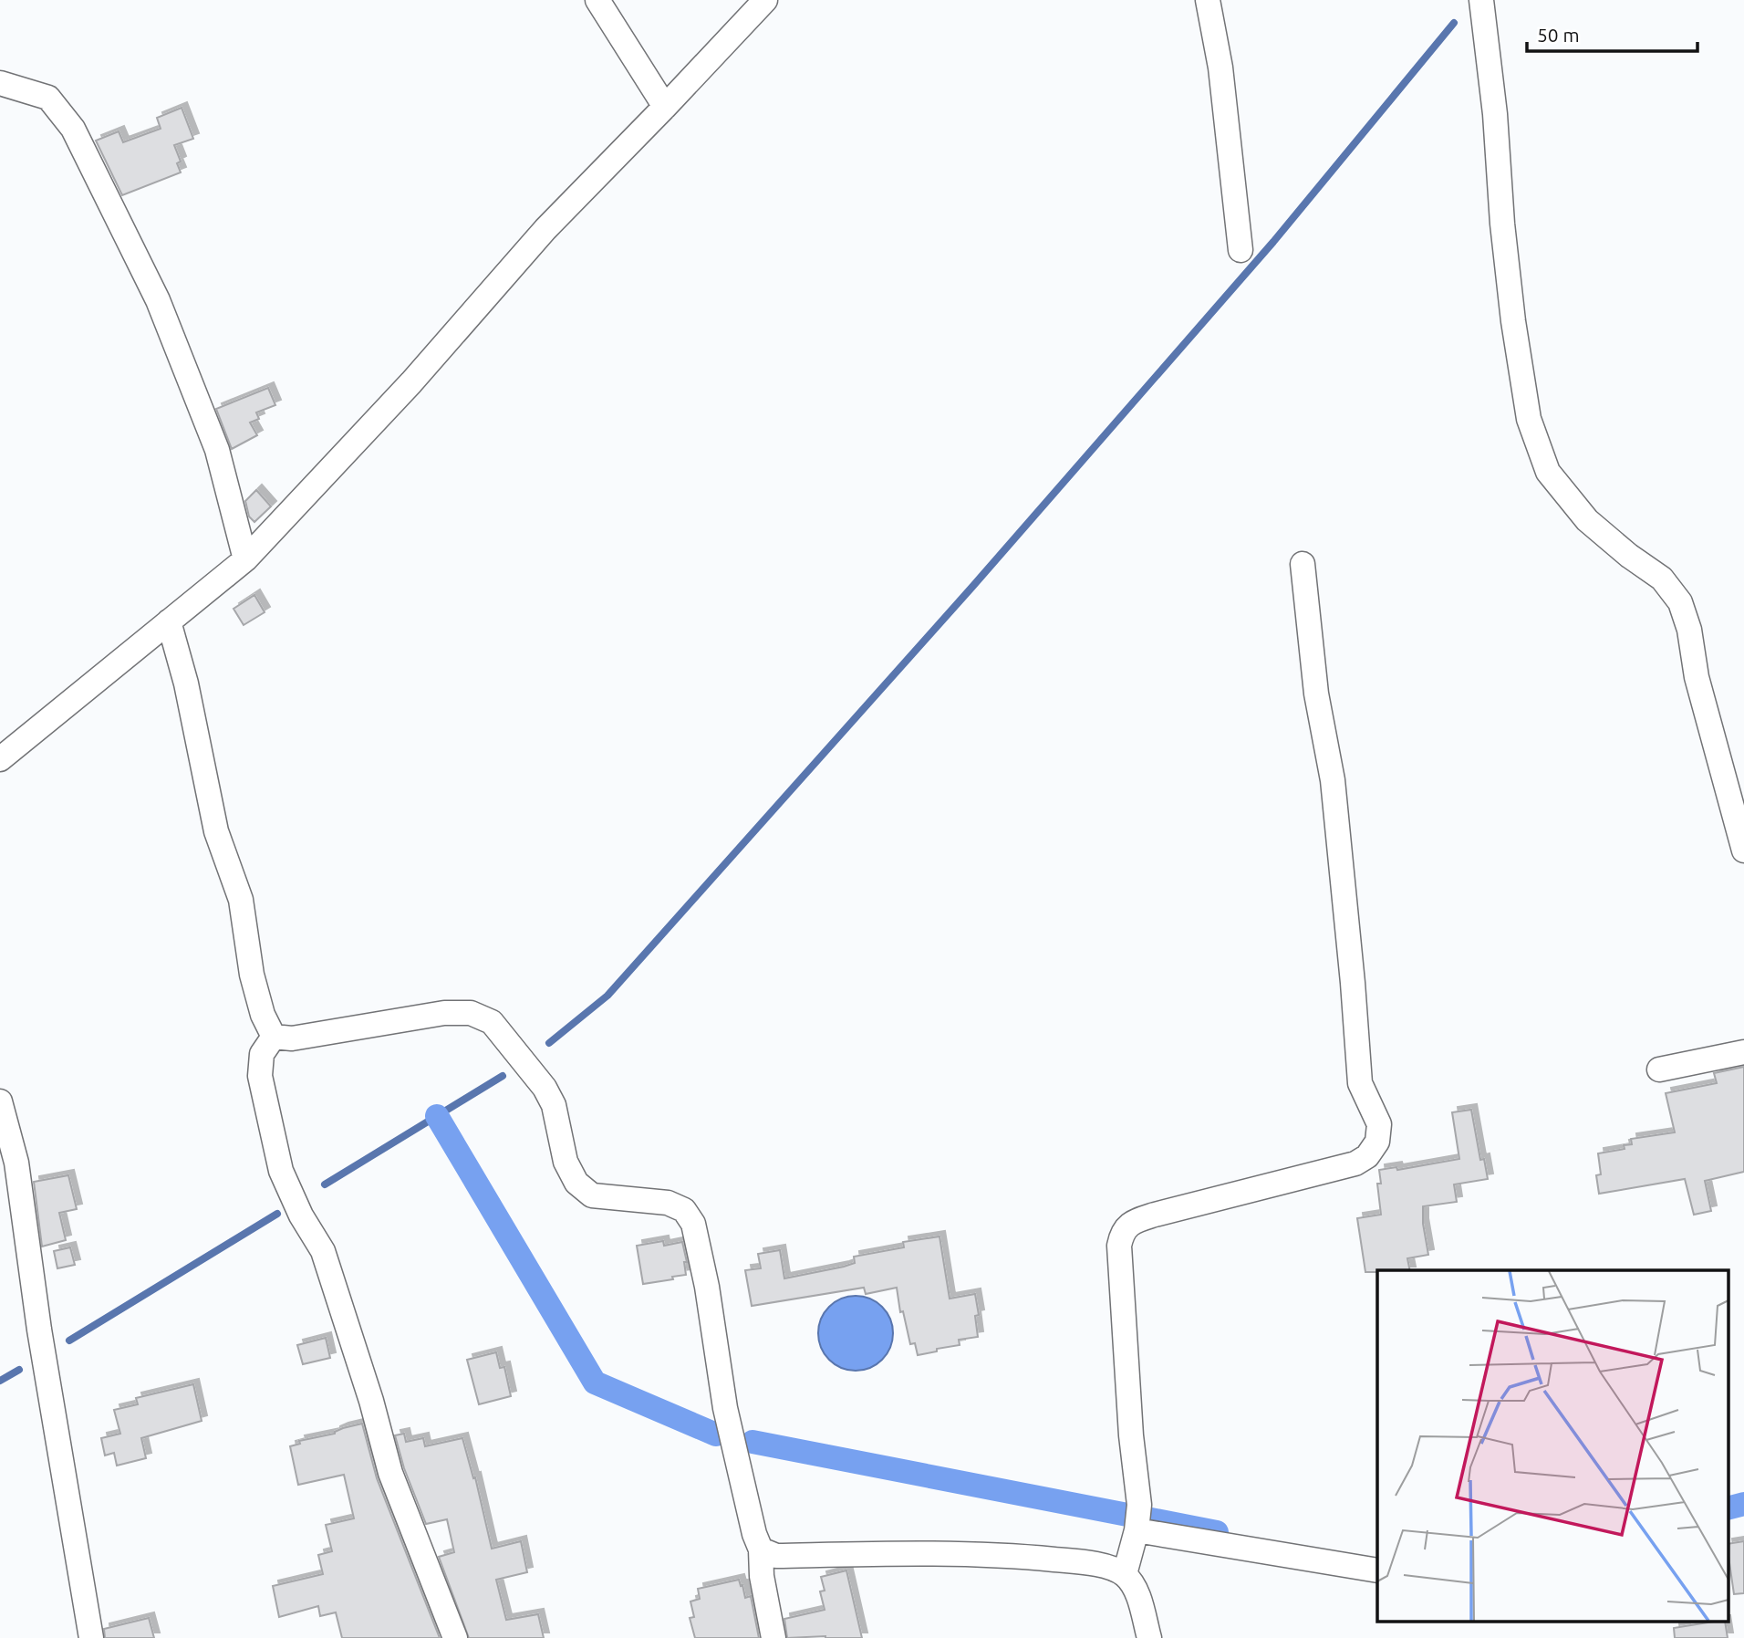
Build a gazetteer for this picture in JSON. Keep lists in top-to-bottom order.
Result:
{
  "scale_bar": "50 m"
}
